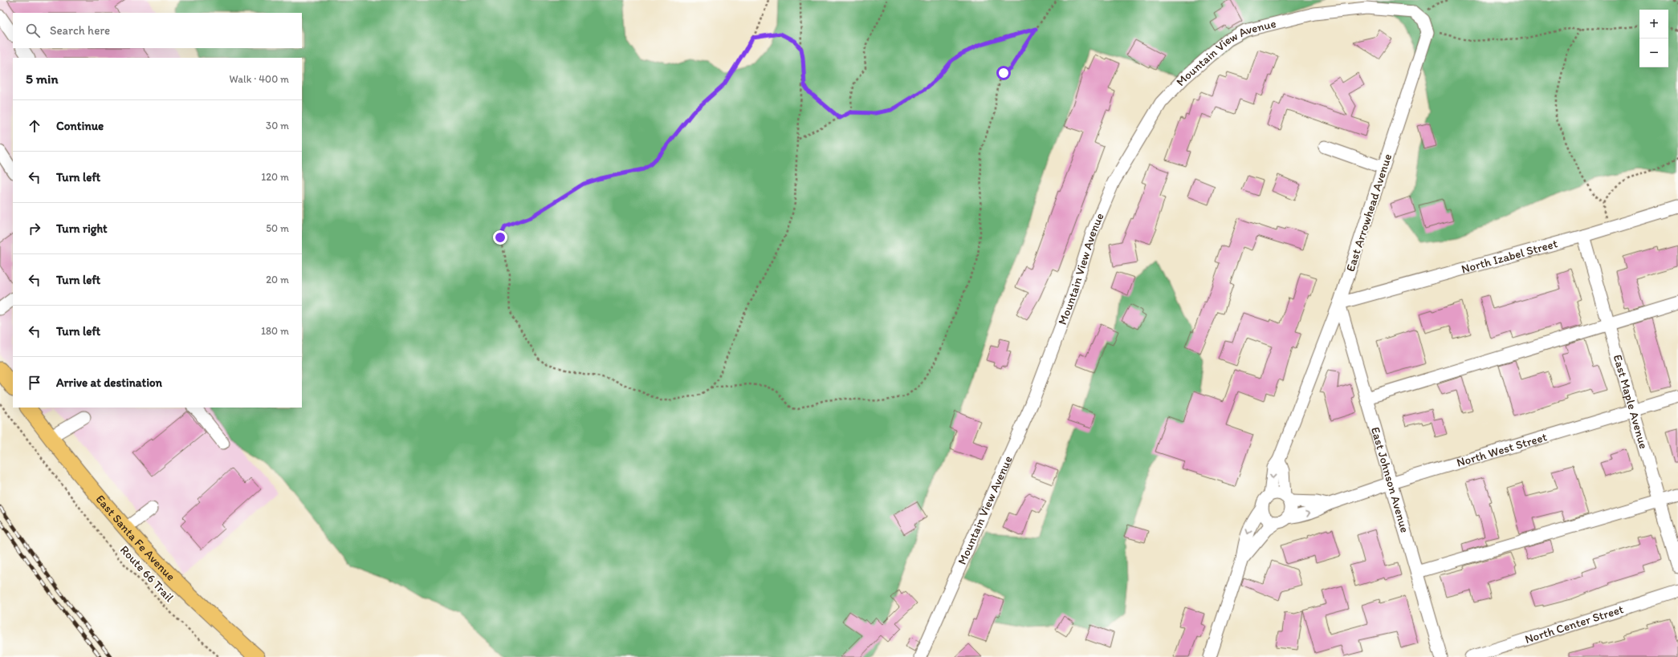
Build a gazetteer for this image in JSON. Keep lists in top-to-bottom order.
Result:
{
  "streets": {
    "main road": ["East Santa Fe Avenue"],
    "street": [
      "Mountain View Avenue",
      "East Arrowhead Avenue",
      "North Izabel Street",
      "East Maple Avenue",
      "North West Street",
      "East Johnson Avenue",
      "North Center Street"
    ],
    "path": ["Route 66 Trail"]
  },
  "crossings": [
    ["East Arrowhead Avenue", "North Izabel Street"],
    ["East Arrowhead Avenue", "North West Street"],
    ["East Arrowhead Avenue", "East Johnson Avenue"],
    ["North Izabel Street", "East Maple Avenue"],
    ["North Izabel Street", "East Johnson Avenue"],
    ["East Maple Avenue", "North West Street"],
    ["North West Street", "East Johnson Avenue"]
  ],
  "page": {
    "map_buttons": ["+", "−"],
    "search": "Search here",
    "heading": ["5 min", "Walk · 400 m"],
    "list": [
      ["Continue", "30 m"],
      ["Turn left", "120 m"],
      ["Turn right", "50 m"],
      ["Turn left", "20 m"],
      ["Turn left", "180 m"],
      "Arrive at destination"
    ]
  }
}
